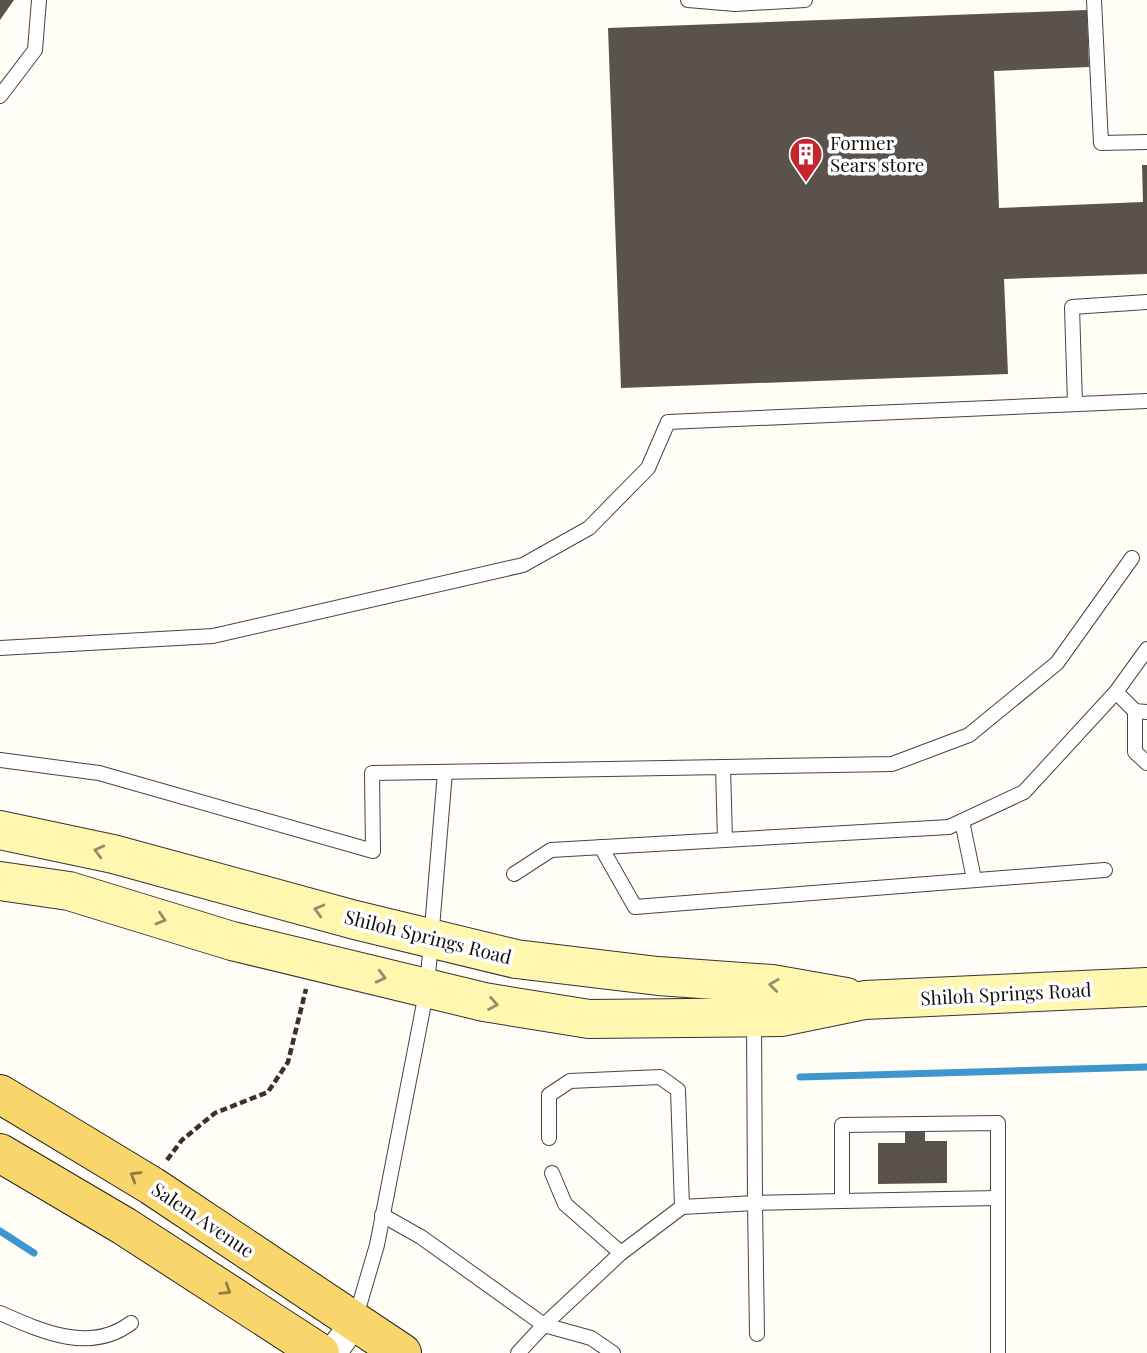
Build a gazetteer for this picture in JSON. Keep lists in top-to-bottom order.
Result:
{
  "streets": {
    "main road": ["Shiloh Springs Road", "Salem Avenue"]
  },
  "places": {
    "building": ["Former Sears store"]
  }
}
